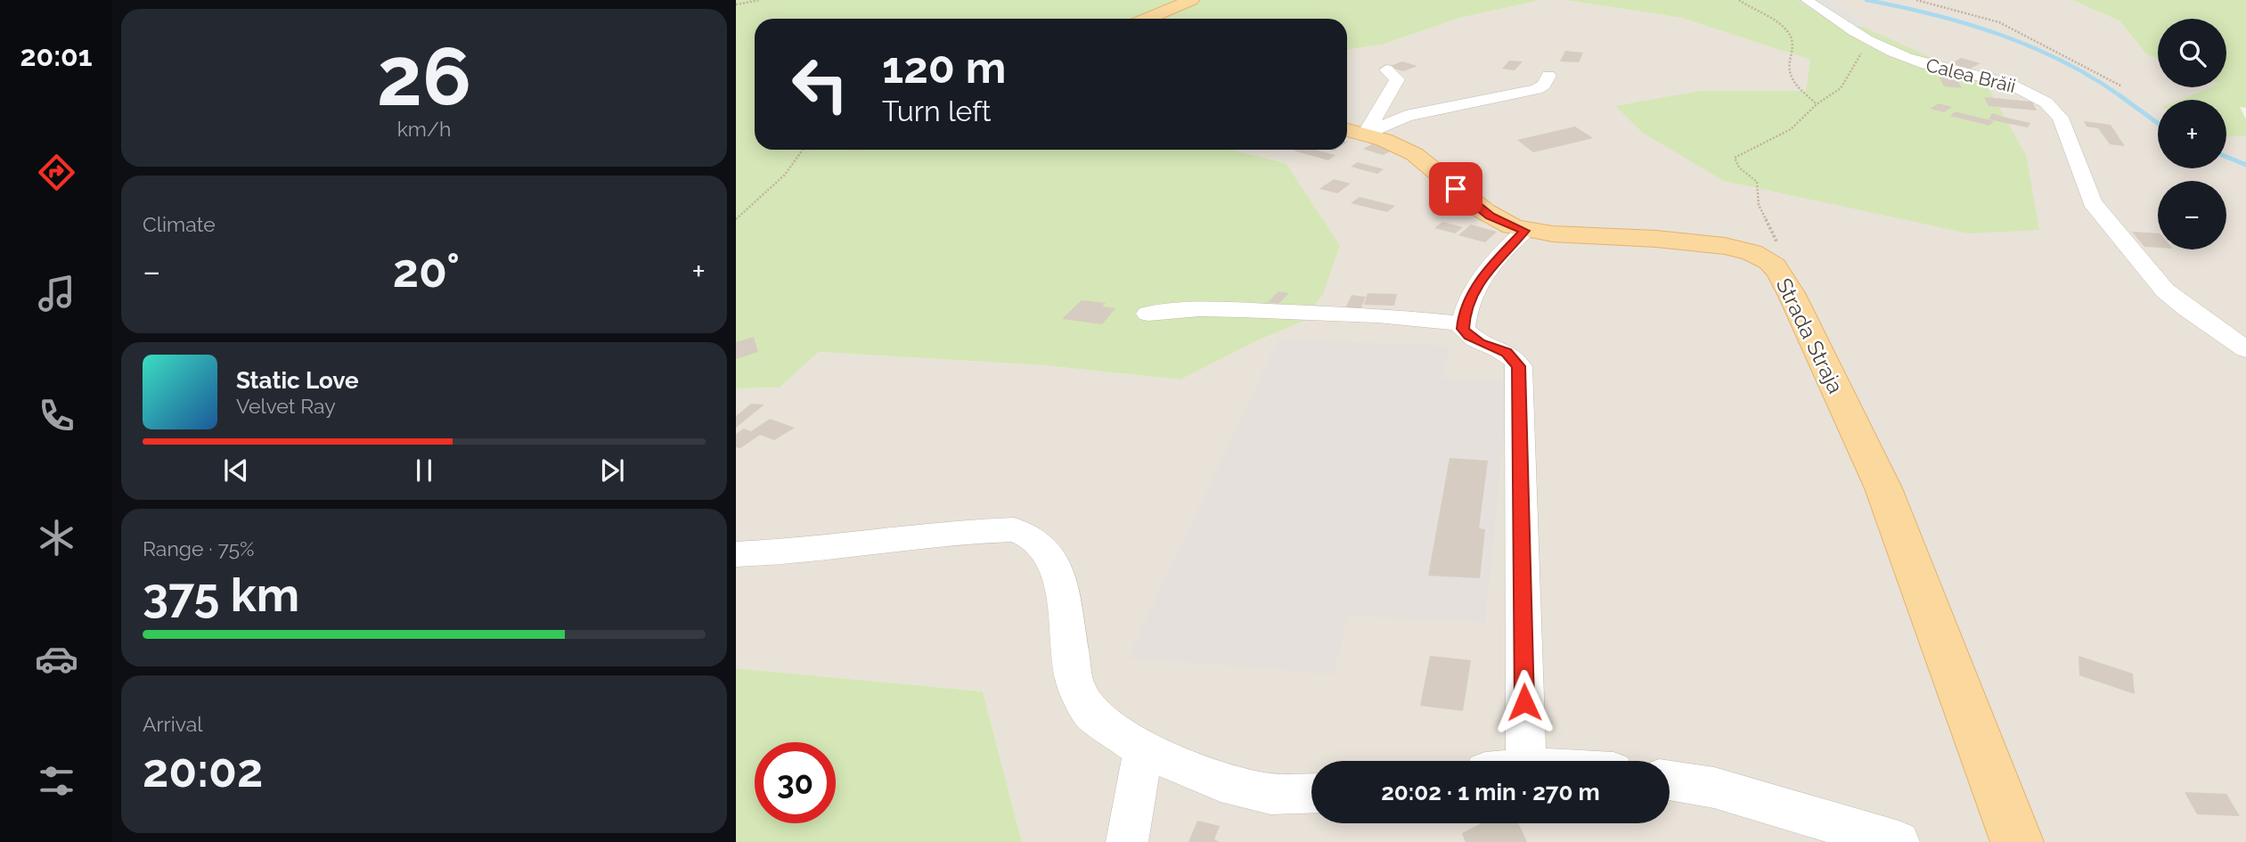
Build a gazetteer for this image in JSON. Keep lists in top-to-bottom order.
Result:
{
  "streets": {
    "main road": ["Strada Straja"],
    "street": ["Calea Brăii"]
  },
  "page": {
    "tabs": "20:01",
    "tile": [
      ["26", "km/h"],
      "Climate",
      ["Range · 75%", "375 km"],
      ["Arrival", "20:02"]
    ],
    "map_buttons": ["+", "−"],
    "turn": ["120 m", "Turn left"],
    "heat": ["−", "20°", "+"],
    "song": ["Static Love", "Velvet Ray"],
    "limit": "30",
    "trip": "20:02 · 1 min · 270 m"
  }
}
